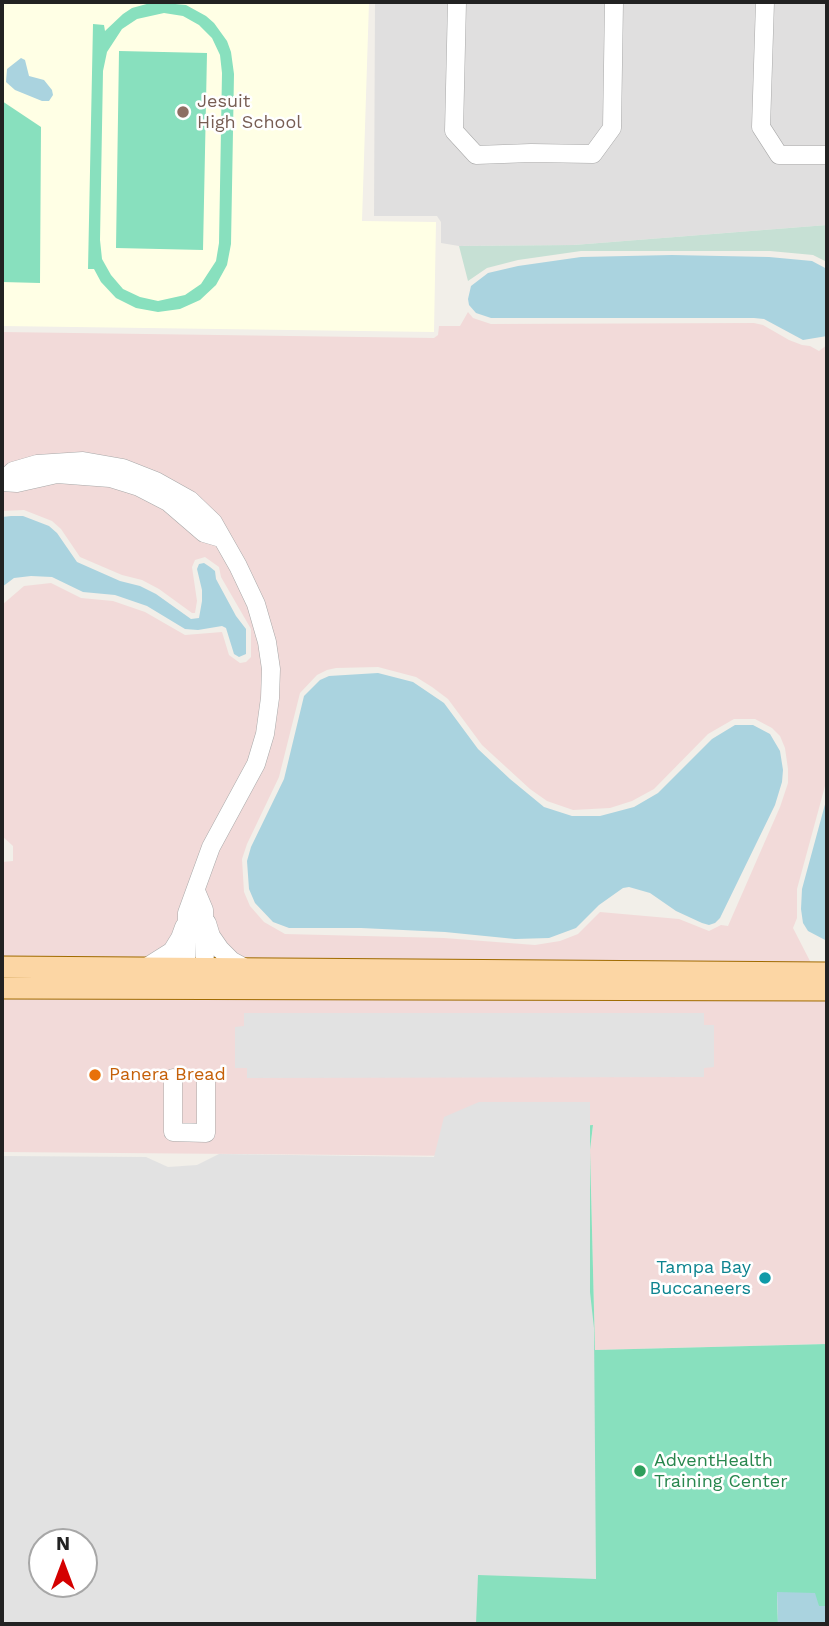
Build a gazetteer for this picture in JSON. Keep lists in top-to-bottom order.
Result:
{
  "places": [
    "Jesuit High School",
    "Panera Bread",
    "Tampa Bay Buccaneers",
    "AdventHealth Training Center"
  ],
  "north": "top"
}
